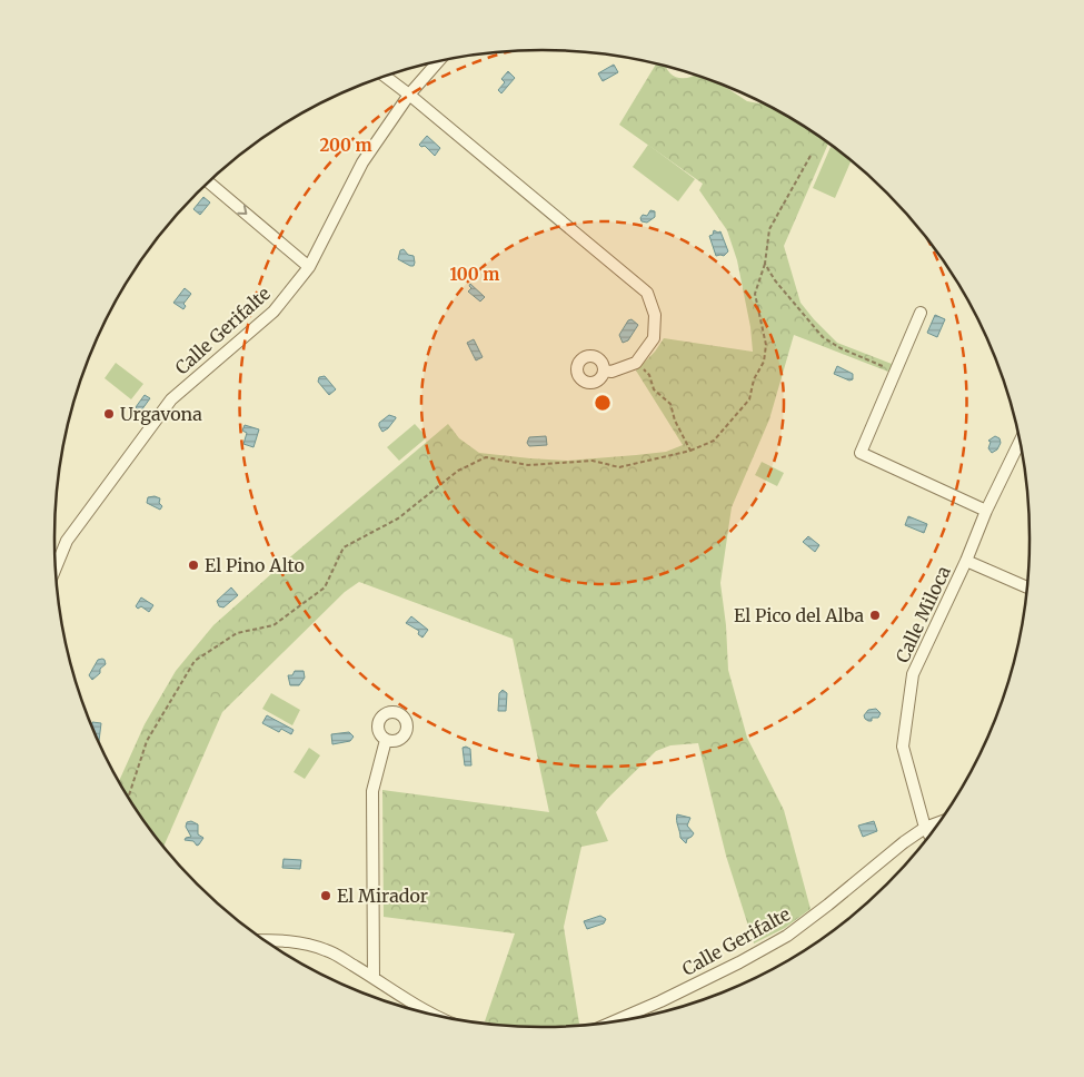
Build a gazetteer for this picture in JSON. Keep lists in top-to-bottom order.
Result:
{
  "streets": {
    "street": ["Calle Gerifalte", "Calle Miloca"]
  },
  "crossings": [
    ["Calle Gerifalte", "Calle Miloca"]
  ],
  "places": [
    "Urgavona",
    "El Pino Alto",
    "El Pico del Alba",
    "El Mirador"
  ],
  "rings": ["200 m", "100 m"]
}
